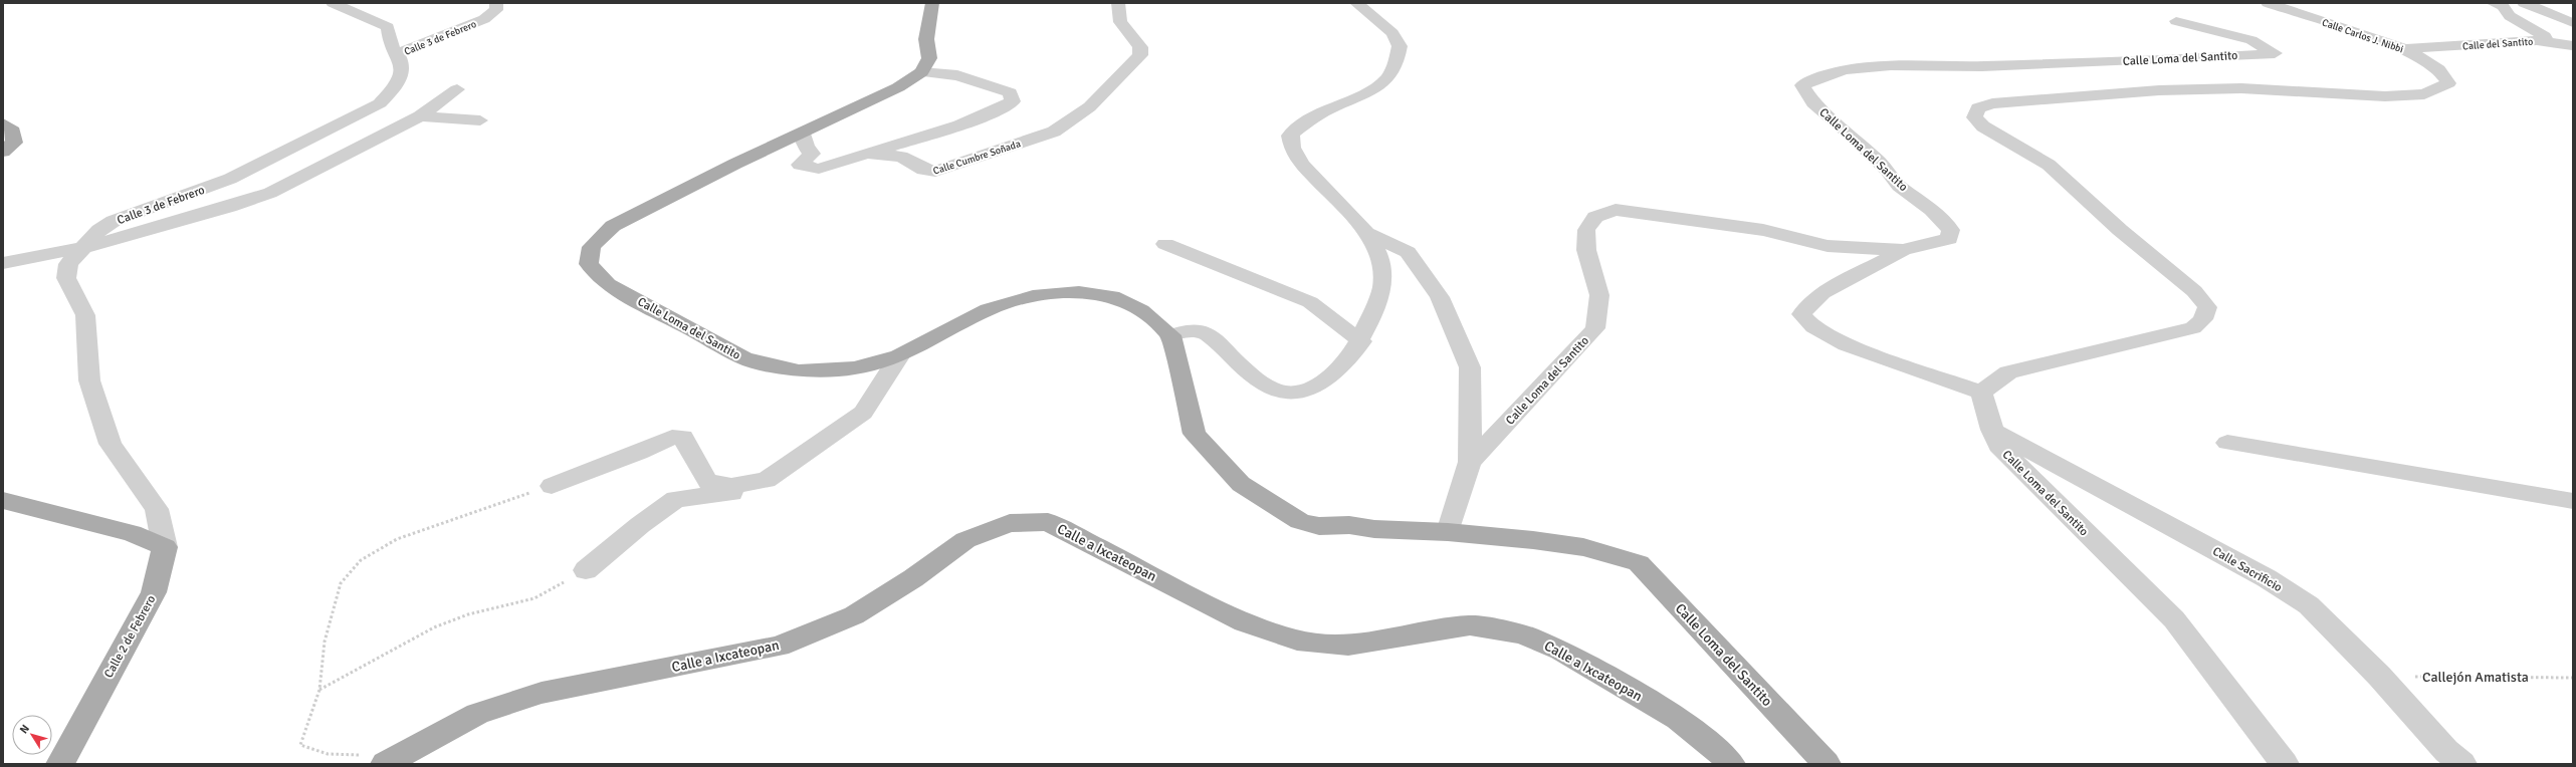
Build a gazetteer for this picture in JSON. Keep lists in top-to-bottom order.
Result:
{
  "streets": {
    "main road": ["Calle Loma del Santito", "Calle a Ixcateopan", "Calle 2 de Febrero"],
    "street": [
      "Calle Carlos J. Nibbi",
      "Calle 3 de Febrero",
      "Calle del Santito",
      "Calle Cumbre Soñada",
      "Calle Sacrificio"
    ],
    "path": ["Callejón Amatista"]
  },
  "crossings": [
    ["Calle Carlos J. Nibbi", "Calle del Santito"],
    ["Calle Carlos J. Nibbi", "Calle Loma del Santito"],
    ["Calle 3 de Febrero", "Calle 2 de Febrero"],
    ["Calle Loma del Santito", "Calle Sacrificio"],
    ["Calle Sacrificio", "Callejón Amatista"]
  ],
  "north": "top left"
}
